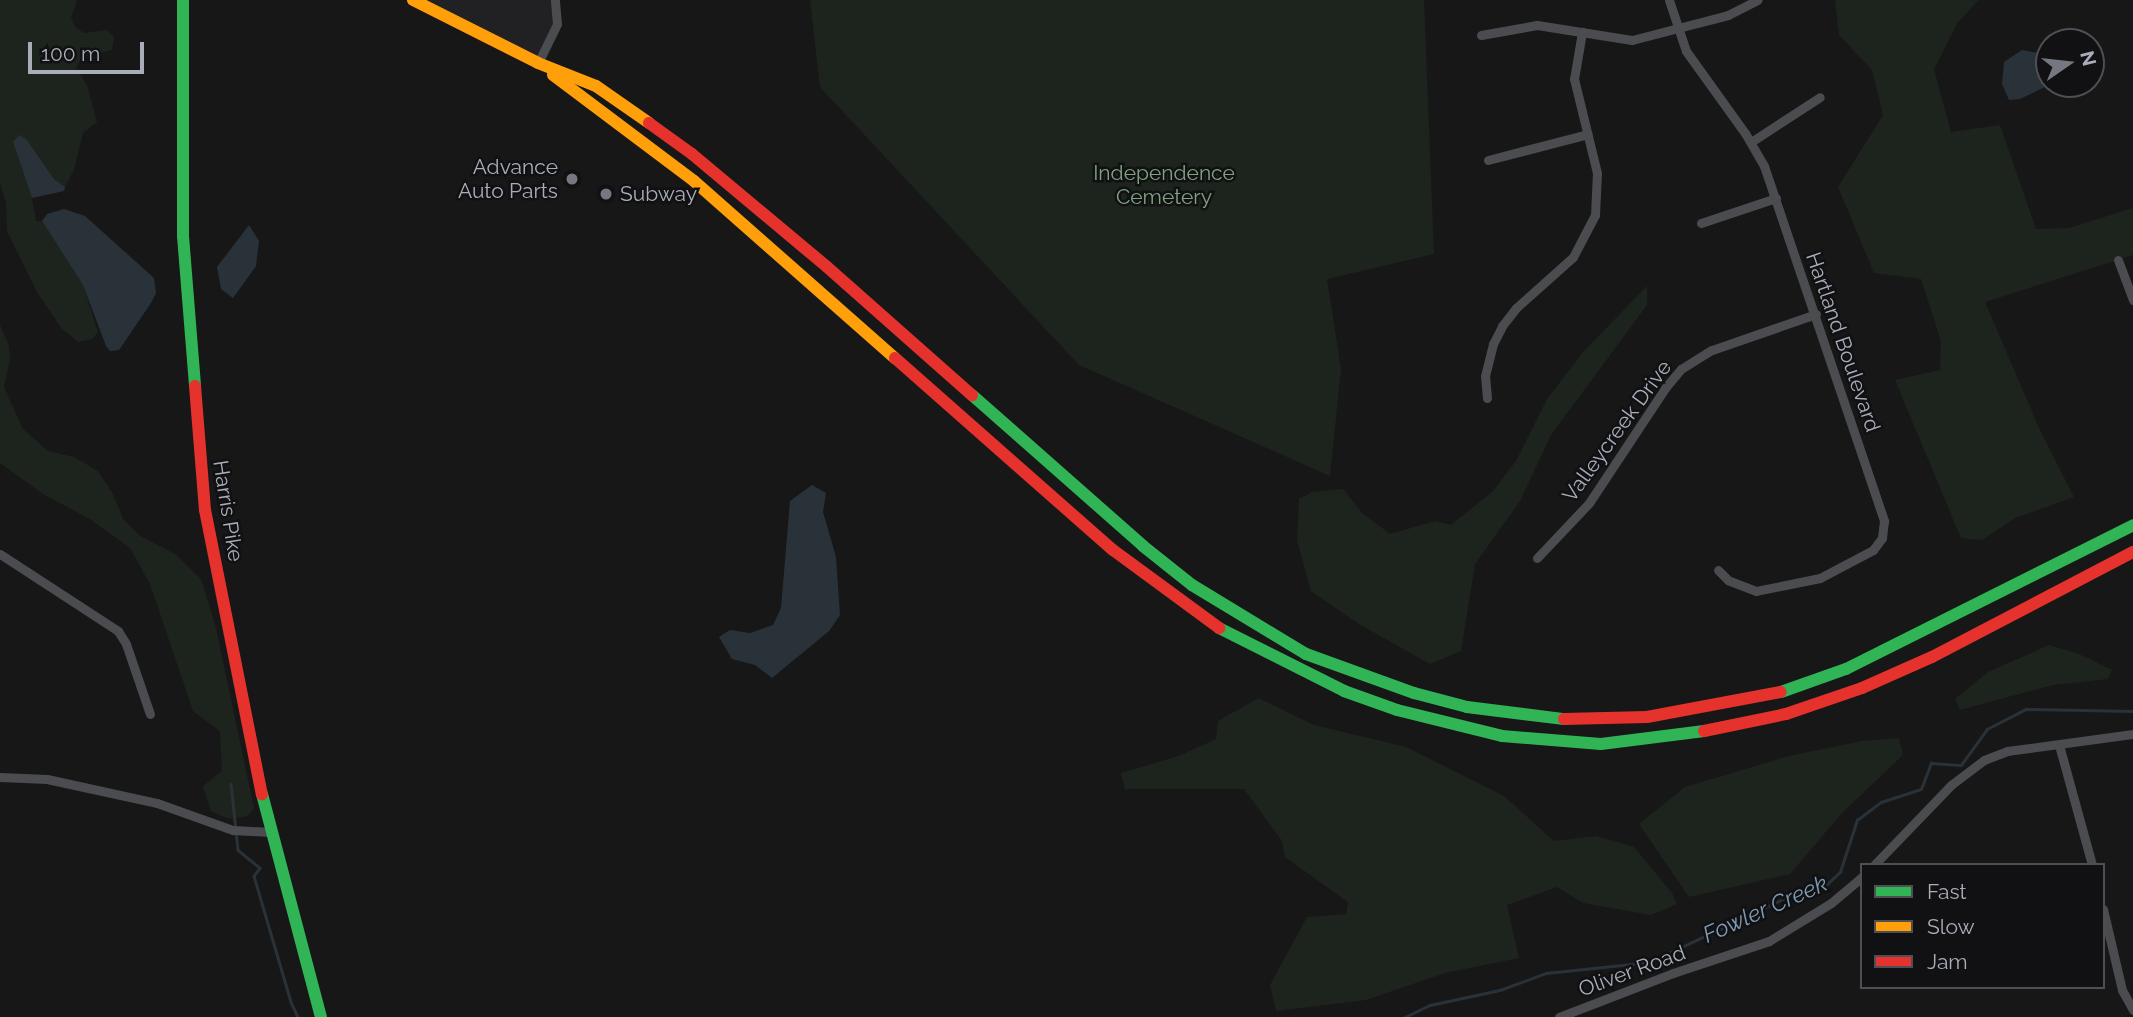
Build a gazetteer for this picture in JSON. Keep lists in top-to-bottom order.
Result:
{
  "streets": {
    "main road": ["Harris Pike"],
    "street": ["Hartland Boulevard", "Valleycreek Drive", "Oliver Road"]
  },
  "crossings": [
    ["Hartland Boulevard", "Valleycreek Drive"]
  ],
  "water": ["Fowler Creek"],
  "parks": ["Independence Cemetery"],
  "places": ["Advance Auto Parts", "Subway"],
  "legend": ["Fast", "Slow", "Jam"],
  "scale_bar": "100 m",
  "north": "right"
}
